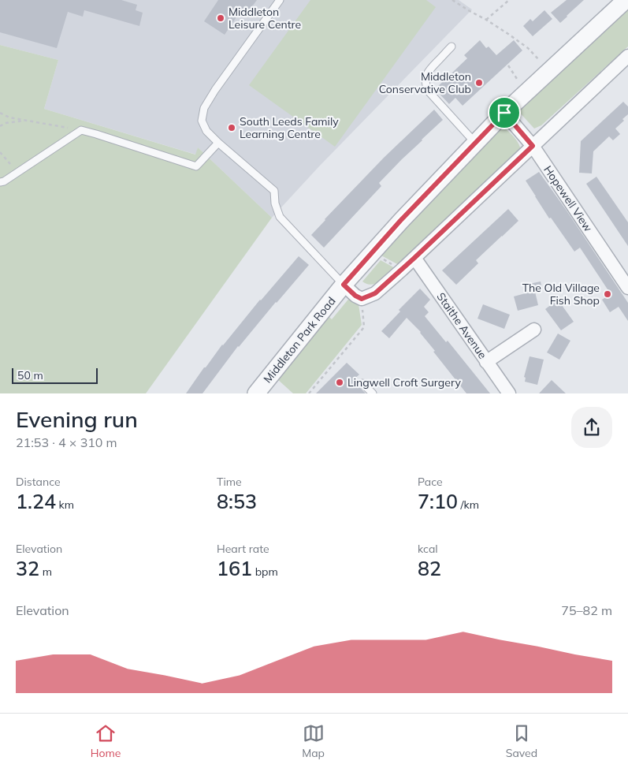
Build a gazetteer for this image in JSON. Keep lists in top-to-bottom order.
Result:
{
  "streets": {
    "street": ["Hopewell View", "Staithe Avenue", "Middleton Park Road"]
  },
  "crossings": [
    ["Hopewell View", "Middleton Park Road"]
  ],
  "places": [
    "Middleton Leisure Centre",
    "Middleton Conservative Club",
    "South Leeds Family Learning Centre",
    "The Old Village Fish Shop",
    "Lingwell Croft Surgery"
  ],
  "scale_bar": "50 m",
  "page": {
    "scale": "50 m",
    "heading": ["Evening run", "21:53 · 4 × 310 m"],
    "stats": [
      ["Distance", "1.24 km"],
      ["Time", "8:53"],
      ["Pace", "7:10 /km"],
      ["Elevation", "32 m"],
      ["Heart rate", "161 bpm"],
      ["kcal", "82"]
    ],
    "chart": ["Elevation", "75–82 m"],
    "tabs": ["Home", "Map", "Saved"]
  }
}
